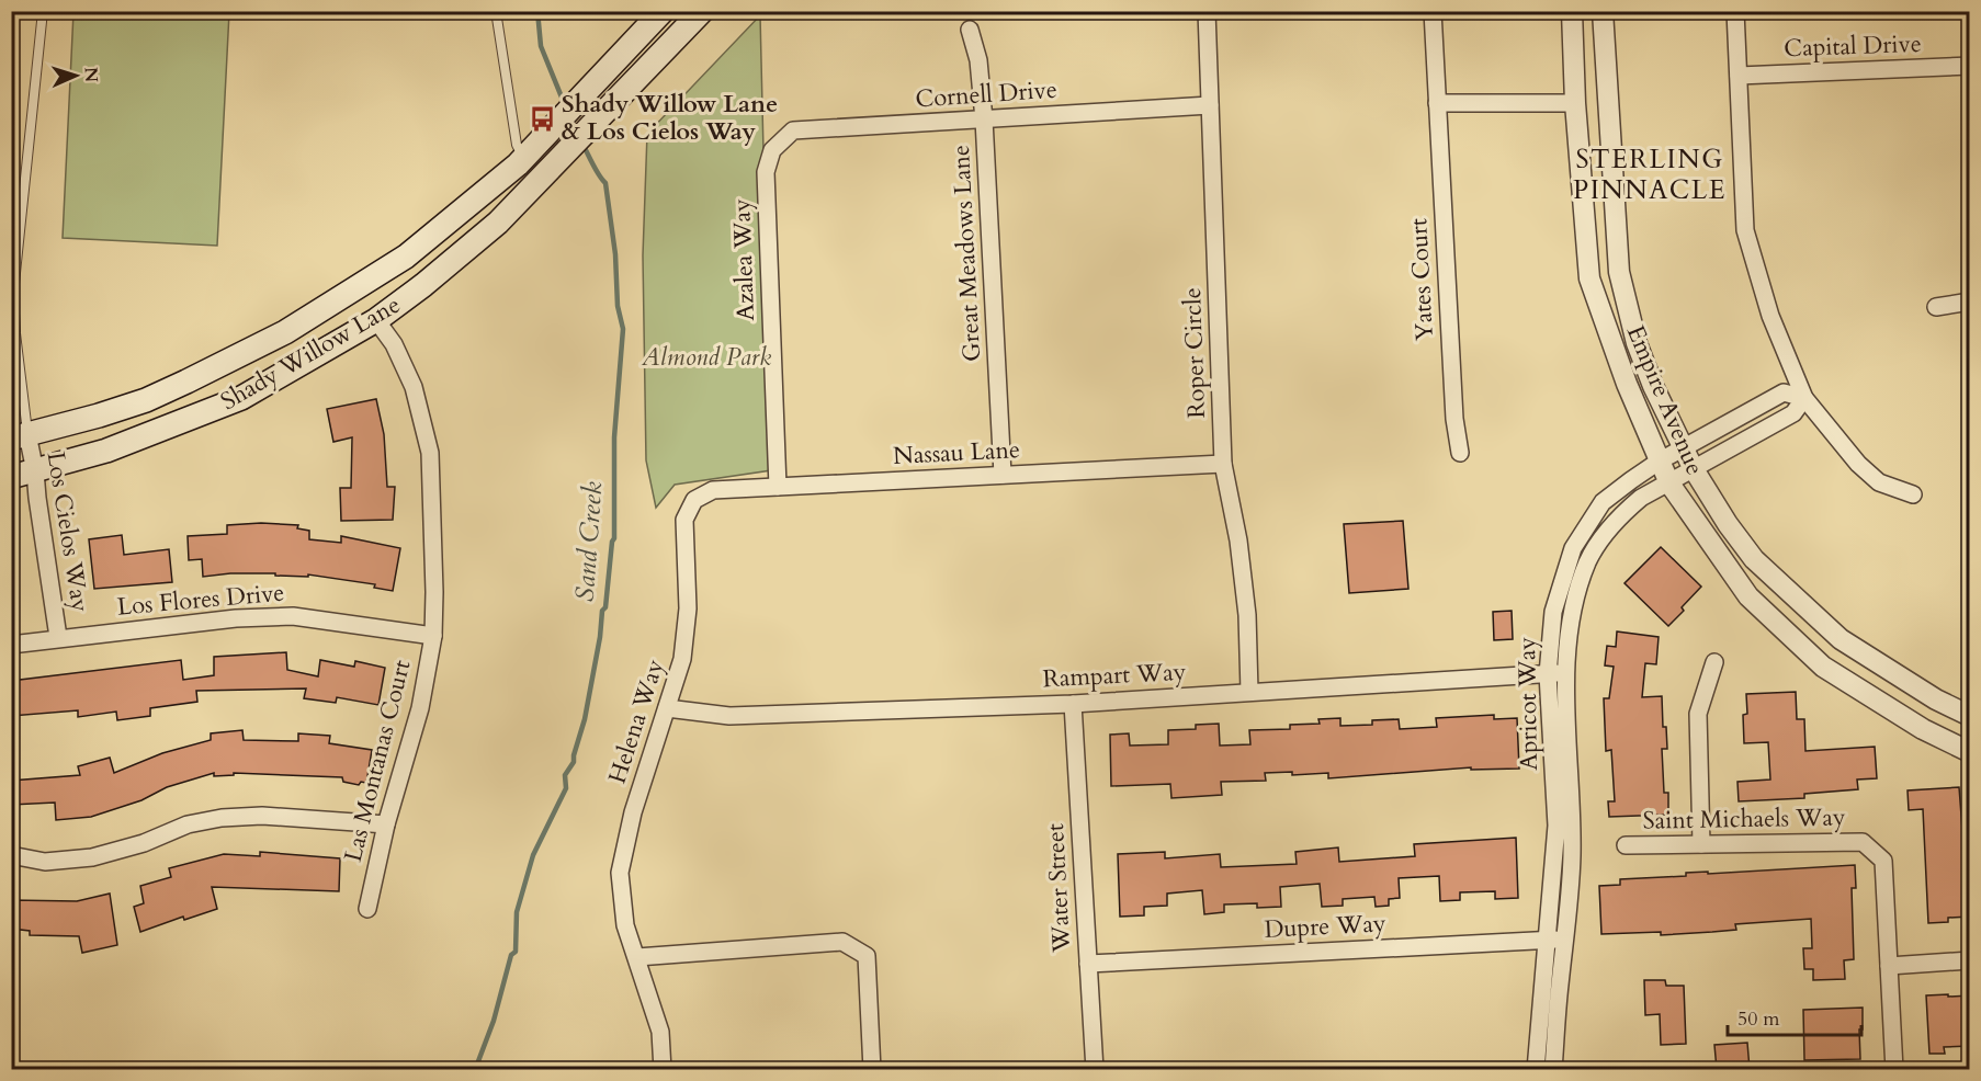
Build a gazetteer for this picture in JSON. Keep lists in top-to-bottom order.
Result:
{
  "streets": {
    "main road": ["Shady Willow Lane"],
    "street": [
      "Capital Drive",
      "Cornell Drive",
      "Great Meadows Lane",
      "Azalea Way",
      "Yates Court",
      "Roper Circle",
      "Empire Avenue",
      "Nassau Lane",
      "Los Cielos Way",
      "Los Flores Drive",
      "Rampart Way",
      "Apricot Way",
      "Helena Way",
      "Las Montanas Court",
      "Saint Michaels Way",
      "Water Street",
      "Dupre Way"
    ]
  },
  "crossings": [
    ["Cornell Drive", "Great Meadows Lane"],
    ["Cornell Drive", "Azalea Way"],
    ["Cornell Drive", "Roper Circle"],
    ["Great Meadows Lane", "Nassau Lane"],
    ["Azalea Way", "Nassau Lane"],
    ["Shady Willow Lane", "Los Cielos Way"],
    ["Shady Willow Lane", "Las Montanas Court"],
    ["Roper Circle", "Nassau Lane"],
    ["Roper Circle", "Rampart Way"],
    ["Empire Avenue", "Apricot Way"],
    ["Nassau Lane", "Helena Way"],
    ["Los Cielos Way", "Los Flores Drive"],
    ["Los Flores Drive", "Las Montanas Court"],
    ["Rampart Way", "Apricot Way"],
    ["Rampart Way", "Helena Way"],
    ["Rampart Way", "Water Street"],
    ["Apricot Way", "Dupre Way"],
    ["Water Street", "Dupre Way"]
  ],
  "districts": ["STERLING PINNACLE"],
  "water": ["Sand Creek"],
  "parks": ["Almond Park"],
  "places": {
    "bus stop": ["Shady Willow Lane & Los Cielos Way"]
  },
  "scale_bar": "50 m",
  "north": "right"
}
